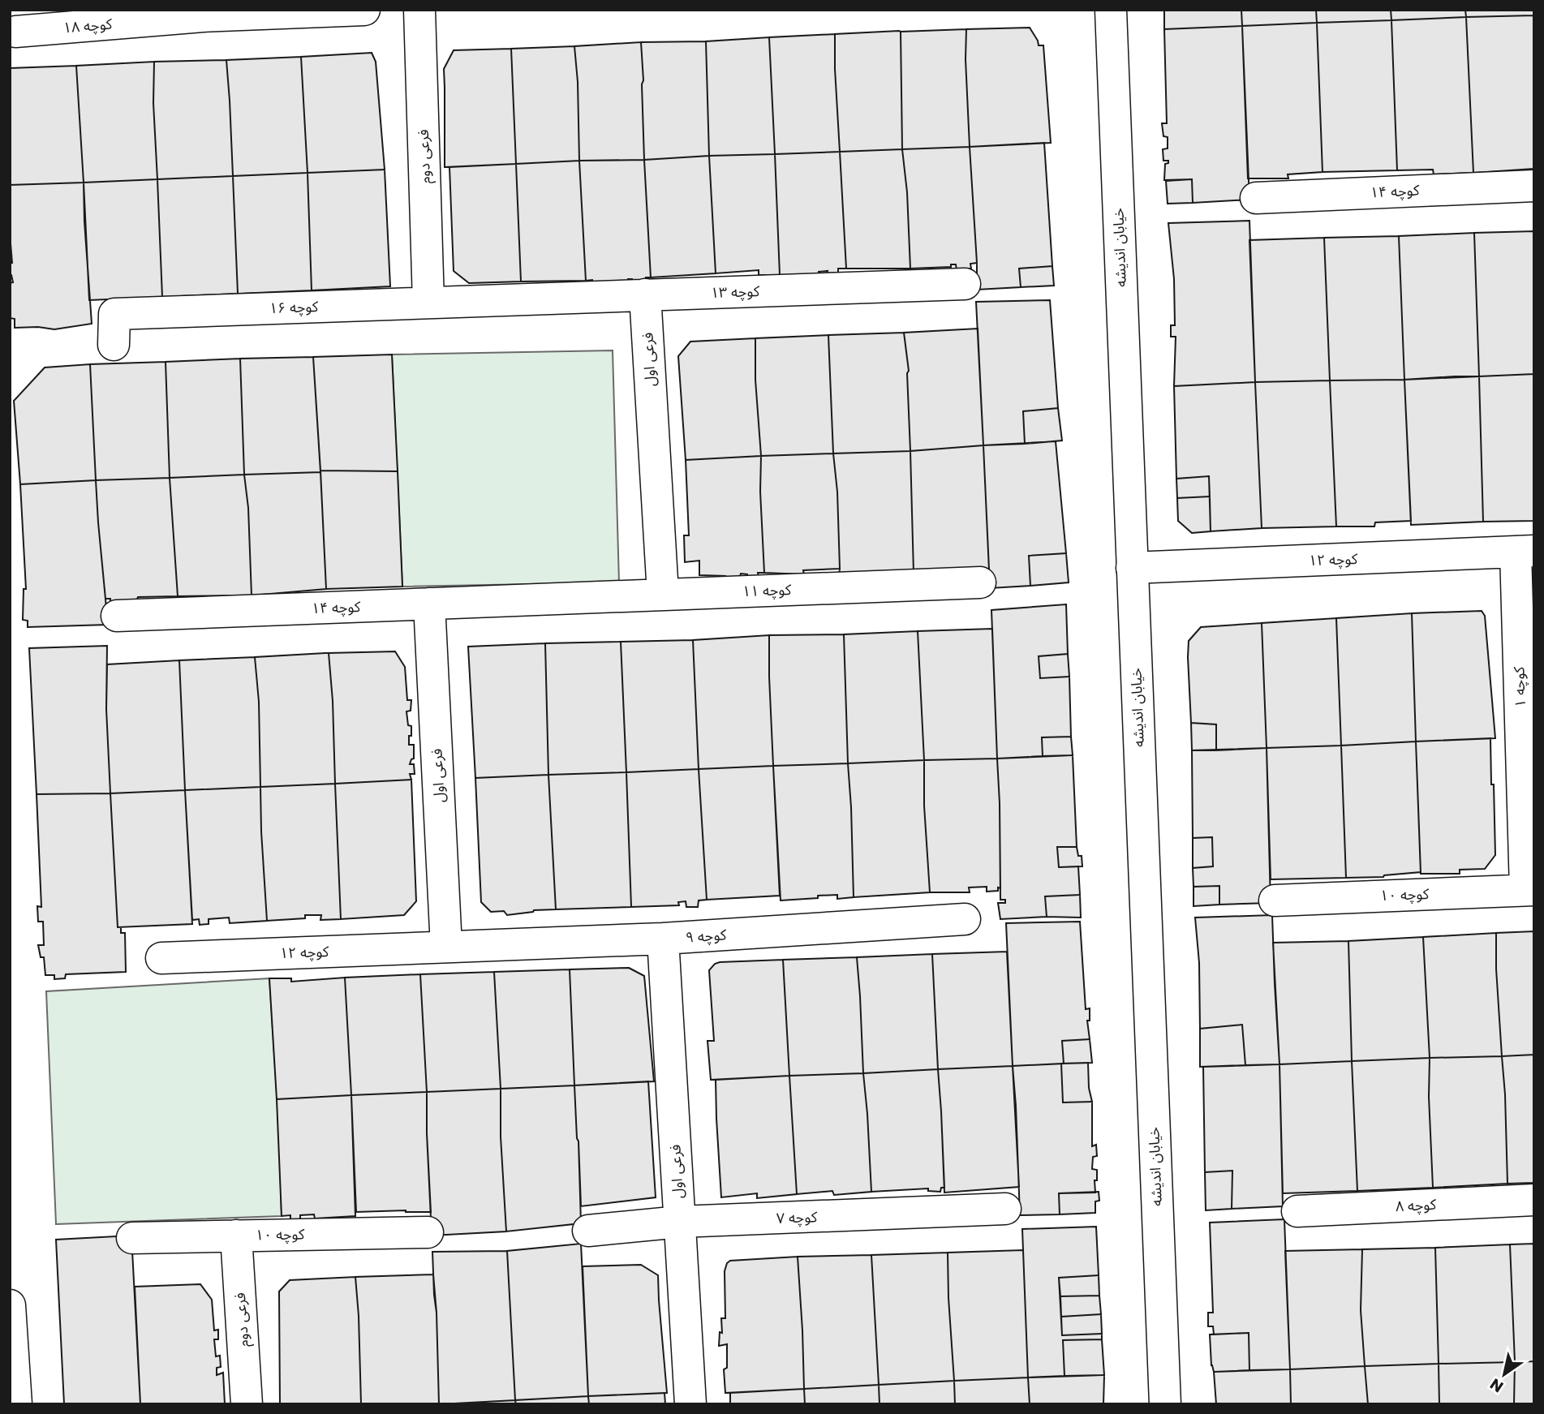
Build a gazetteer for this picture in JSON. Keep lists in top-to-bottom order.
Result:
{
  "streets": {
    "street": [
      "کوچه ۱۸",
      "فرعی دوم",
      "کوچه ۱۴",
      "خیابان اندیشه",
      "کوچه ۱۳",
      "کوچه ۱۶",
      "فرعی اول",
      "کوچه ۱۲",
      "کوچه ۱۱",
      "کوچه ۱",
      "کوچه ۱۰",
      "کوچه ۹",
      "کوچه ۸",
      "کوچه ۷"
    ]
  },
  "crossings": [
    ["فرعی دوم", "کوچه ۱۶"],
    ["فرعی دوم", "کوچه ۱۰"],
    ["کوچه ۱۴", "فرعی اول"],
    ["کوچه ۱۴", "کوچه ۱۱"],
    ["خیابان اندیشه", "کوچه ۱۲"],
    ["کوچه ۱۳", "کوچه ۱۶"],
    ["کوچه ۱۳", "فرعی اول"],
    ["فرعی اول", "کوچه ۱۲"],
    ["فرعی اول", "کوچه ۱۱"],
    ["فرعی اول", "کوچه ۹"],
    ["فرعی اول", "کوچه ۷"],
    ["کوچه ۱۲", "کوچه ۱"],
    ["کوچه ۱۲", "کوچه ۹"],
    ["کوچه ۱", "کوچه ۱۰"]
  ],
  "north": "bottom left"
}
